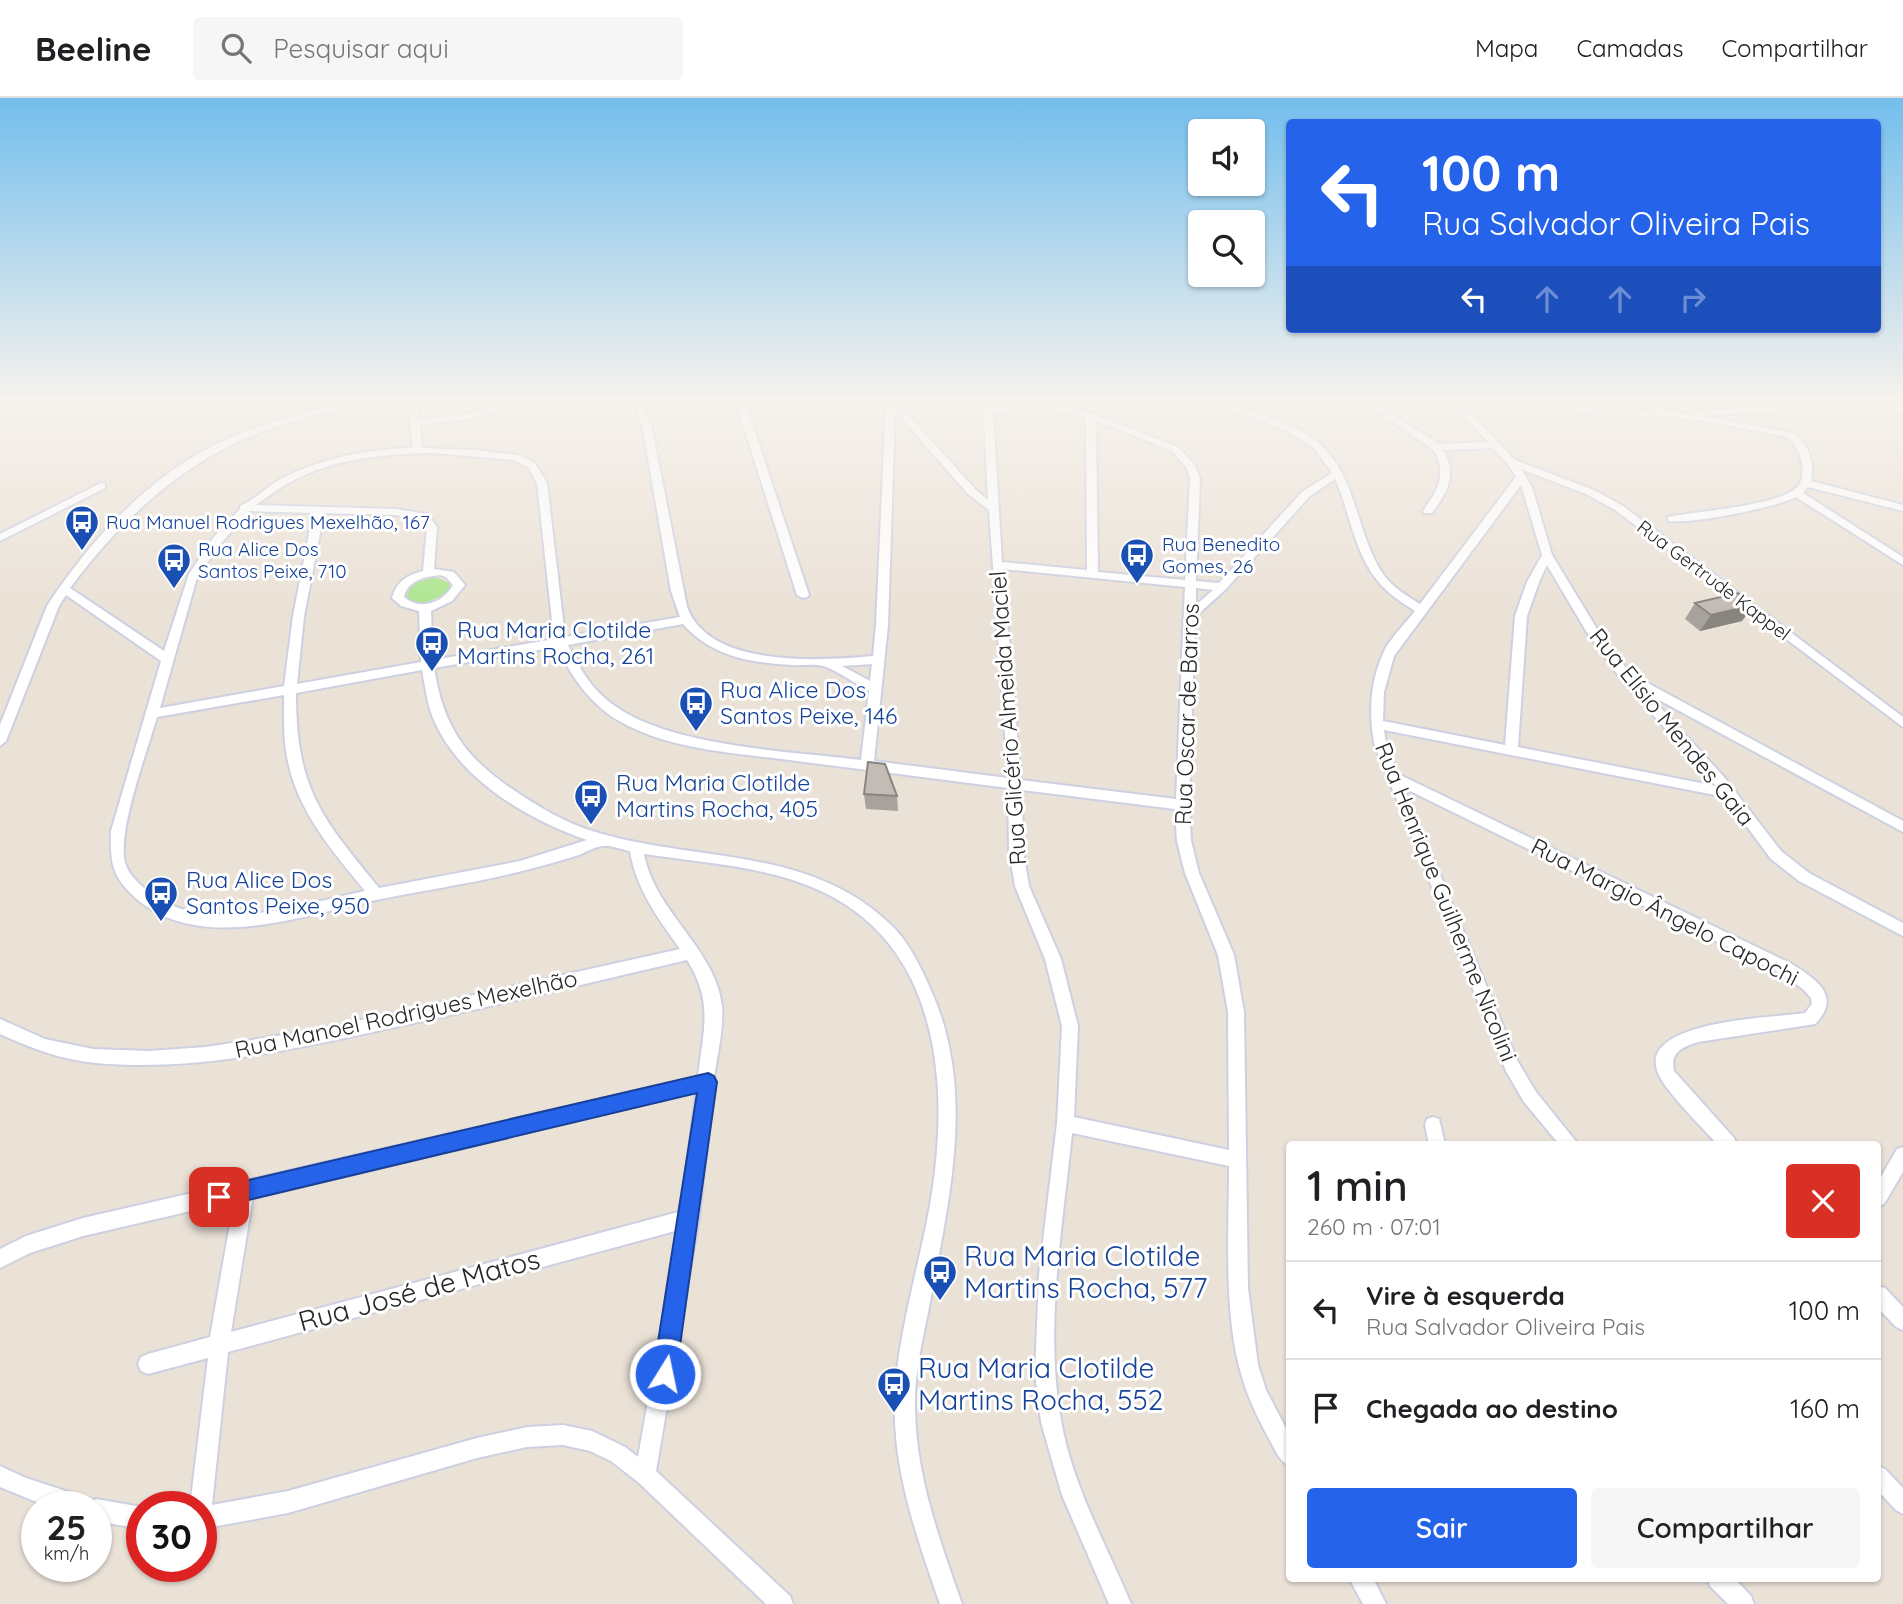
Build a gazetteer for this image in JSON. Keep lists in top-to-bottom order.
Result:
{
  "streets": {
    "street": [
      "Rua Gertrude Kappel",
      "Rua Oscar de Barros",
      "Rua Glicério Almeida Maciel",
      "Rua Elísio Mendes Gaia",
      "Rua Henrique Guilherme Nicolini",
      "Rua Margio Ângelo Capochi",
      "Rua Manoel Rodrigues Mexelhão",
      "Rua José de Matos"
    ]
  },
  "crossings": [
    ["Rua Elísio Mendes Gaia", "Rua Henrique Guilherme Nicolini"],
    ["Rua Henrique Guilherme Nicolini", "Rua Margio Ângelo Capochi"]
  ],
  "places": {
    "bus stop": [
      "Rua Manuel Rodrigues Mexelhão, 167",
      "Rua Benedito Gomes, 26",
      "Rua Alice Dos Santos Peixe, 710",
      "Rua Maria Clotilde Martins Rocha, 261",
      "Rua Alice Dos Santos Peixe, 146",
      "Rua Maria Clotilde Martins Rocha, 405",
      "Rua Alice Dos Santos Peixe, 950",
      "Rua Maria Clotilde Martins Rocha, 577",
      "Rua Maria Clotilde Martins Rocha, 552"
    ]
  },
  "page": {
    "header": "Beeline",
    "search": "Pesquisar aqui",
    "nav": ["Mapa", "Camadas", "Compartilhar"],
    "turn": ["100 m", "Rua Salvador Oliveira Pais"],
    "heading": ["1 min", "260 m · 07:01"],
    "list": [
      {
        "name": "Vire à esquerda",
        "note": "Rua Salvador Oliveira Pais",
        "value": "100 m"
      },
      {
        "name": "Chegada ao destino",
        "value": "160 m"
      }
    ],
    "buttons": ["Sair", "Compartilhar"],
    "speed": "25 km/h",
    "limit": "30"
  }
}
